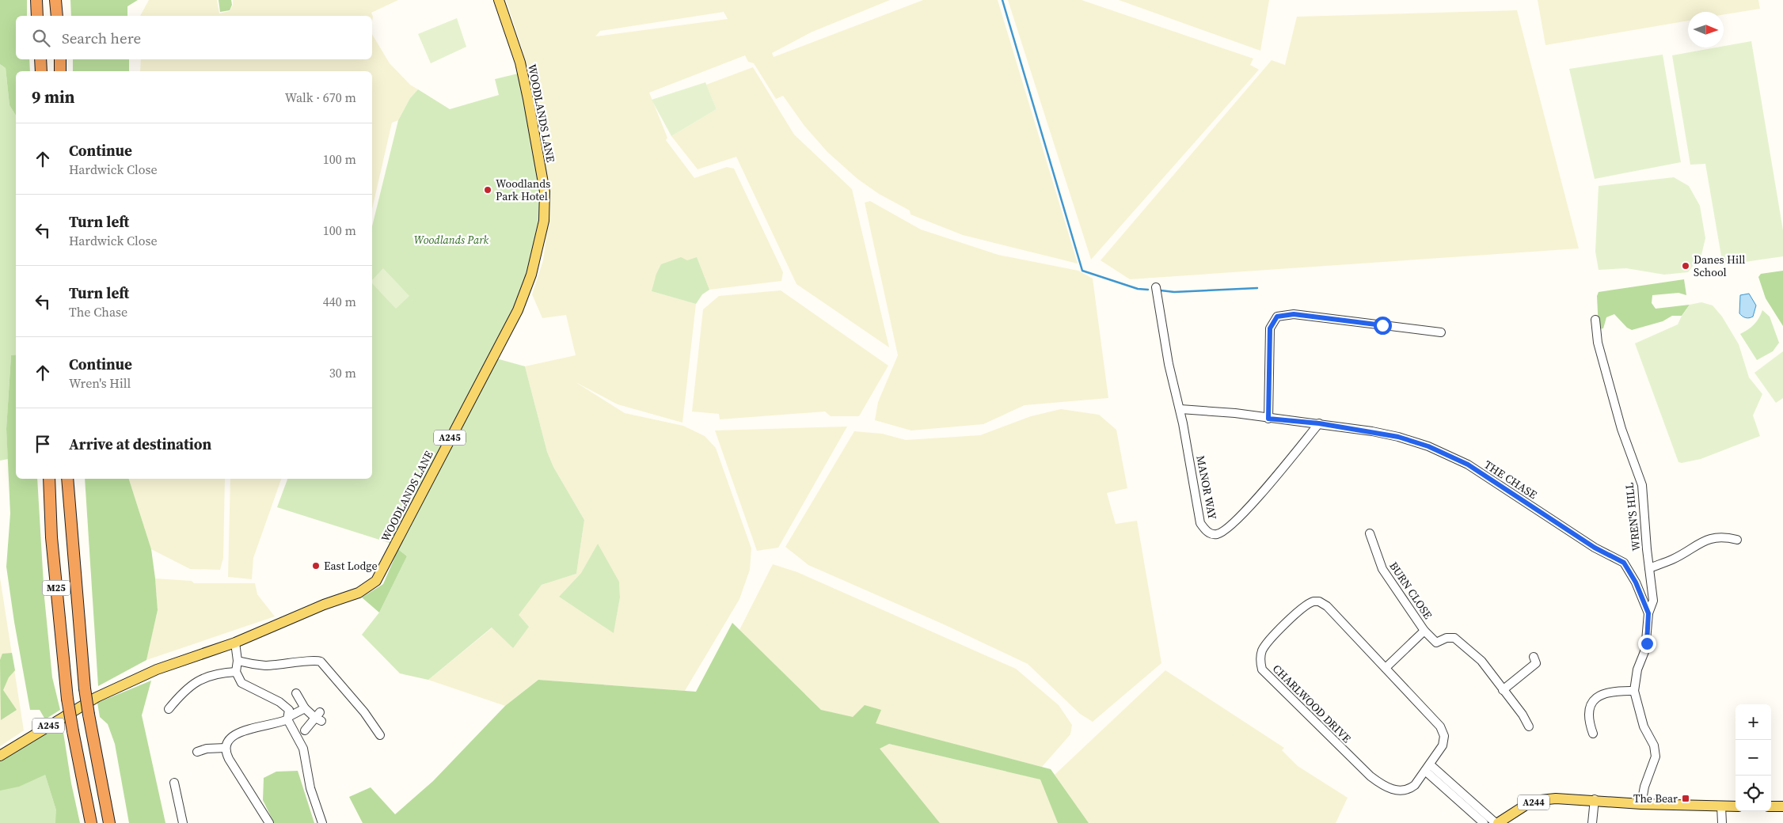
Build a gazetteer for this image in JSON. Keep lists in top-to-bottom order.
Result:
{
  "streets": {
    "highway": ["M25"],
    "main road": ["WOODLANDS LANE", "A245", "A244"],
    "street": [
      "THE CHASE",
      "MANOR WAY",
      "WREN'S HILL",
      "BURN CLOSE",
      "CHARLWOOD DRIVE"
    ]
  },
  "crossings": [
    ["THE CHASE", "MANOR WAY"],
    ["THE CHASE", "WREN'S HILL"],
    ["WREN'S HILL", "A244"],
    ["BURN CLOSE", "CHARLWOOD DRIVE"]
  ],
  "parks": ["Woodlands Park"],
  "places": {
    "other": ["Woodlands Park Hotel", "Danes Hill School", "East Lodge"],
    "transit": ["The Bear"]
  },
  "north": "right",
  "page": {
    "search": "Search here",
    "heading": ["9 min", "Walk · 670 m"],
    "list": [
      ["Continue", "Hardwick Close", "100 m"],
      ["Turn left", "Hardwick Close", "100 m"],
      ["Turn left", "The Chase", "440 m"],
      ["Continue", "Wren's Hill", "30 m"],
      "Arrive at destination"
    ],
    "map_buttons": ["+", "−"]
  }
}
